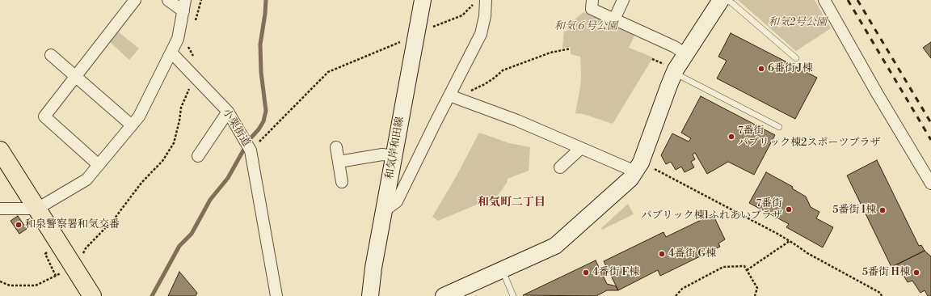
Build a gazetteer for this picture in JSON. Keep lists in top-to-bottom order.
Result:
{
  "streets": {
    "street": ["小栗街道", "和気岸和田線"]
  },
  "districts": ["和気町二丁目"],
  "parks": ["和気2号公園", "和気６号公園"],
  "places": [
    "6番街 J棟",
    "7番街 パブリック棟2スポーツプラザ",
    "7番街 パブリック棟1ふれあいプラザ",
    "5番街 I棟",
    "和泉警察署和気交番",
    "4番街 G棟",
    "4番街 F棟",
    "5番街 H棟"
  ]
}
